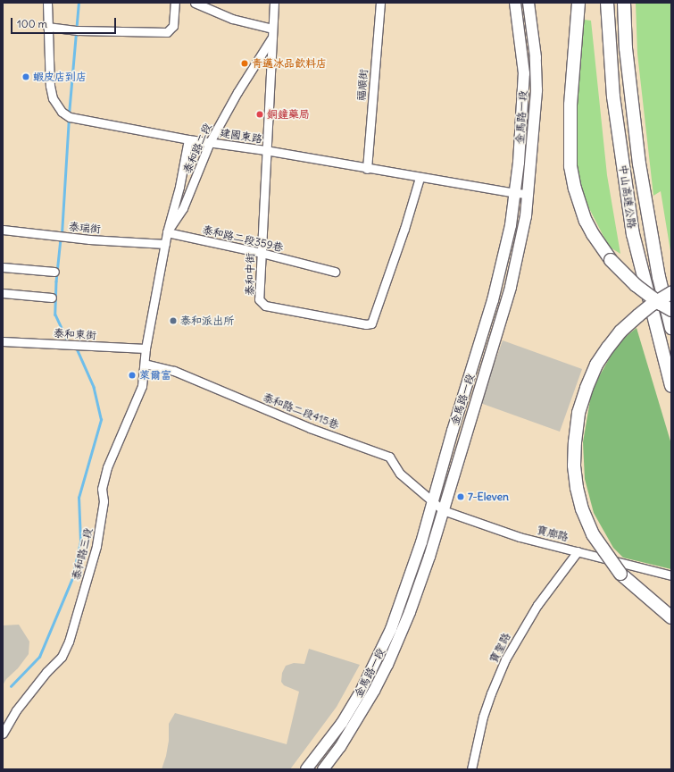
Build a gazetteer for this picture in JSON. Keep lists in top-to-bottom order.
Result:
{
  "streets": {
    "highway": ["中山高速公路"],
    "main road": ["金馬路一段"],
    "street": [
      "福順街",
      "建國東路",
      "泰和路二段",
      "泰瑞街",
      "泰和路二段359巷",
      "泰和中街",
      "泰和東街",
      "泰和路二段415巷",
      "寶廍路",
      "泰和路三段",
      "寶聖路"
    ]
  },
  "crossings": [
    ["福順街", "建國東路"],
    ["金馬路一段", "建國東路"],
    ["金馬路一段", "泰和路二段415巷"],
    ["金馬路一段", "寶廍路"],
    ["建國東路", "泰和路二段"],
    ["建國東路", "泰和中街"],
    ["泰和路二段", "泰瑞街"],
    ["泰和路二段", "泰和路二段359巷"],
    ["泰和路二段", "泰和中街"],
    ["泰和路二段", "泰和東街"],
    ["泰和路二段", "泰和路二段415巷"],
    ["泰和路二段", "泰和路三段"],
    ["泰和路二段359巷", "泰和中街"],
    ["泰和路二段415巷", "寶廍路"],
    ["泰和路二段415巷", "泰和路三段"],
    ["寶廍路", "寶聖路"]
  ],
  "places": [
    "青邁冰品飲料店",
    "蝦皮店到店",
    "銅鐘藥局",
    "泰和派出所",
    "萊爾富",
    "7-Eleven"
  ],
  "scale_bar": "100 m"
}
